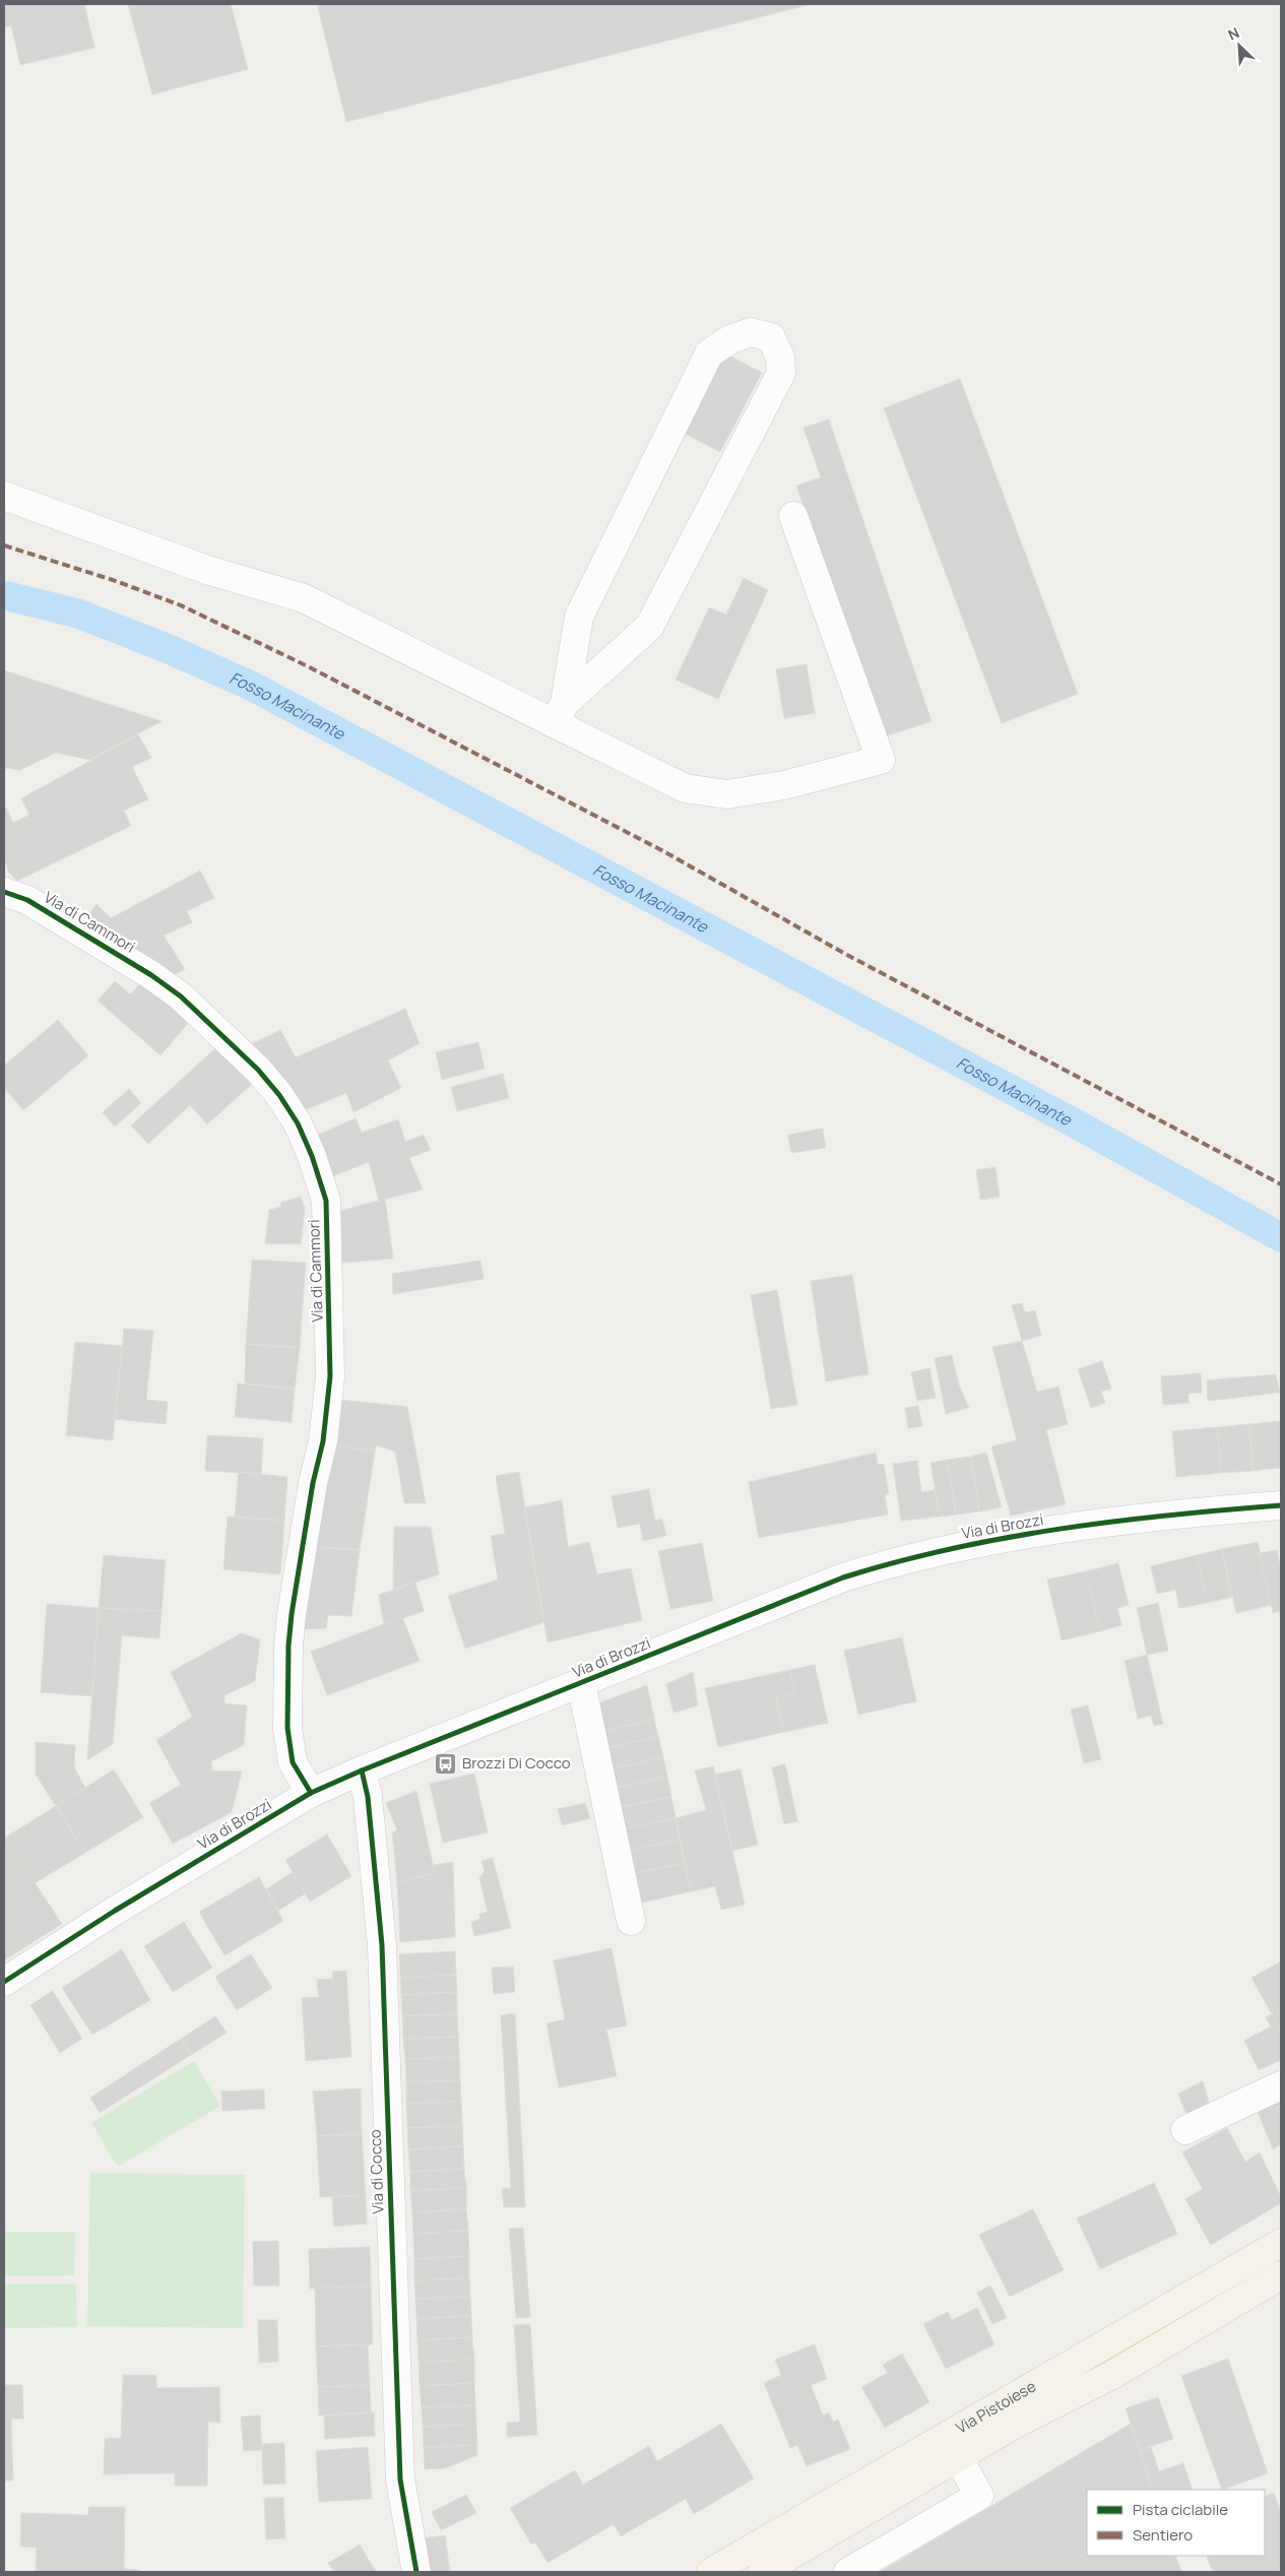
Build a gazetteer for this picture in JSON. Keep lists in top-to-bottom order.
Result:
{
  "streets": {
    "main road": ["Via Pistoiese"],
    "street": ["Via di Cammori", "Via di Brozzi", "Via di Cocco"]
  },
  "crossings": [
    ["Via di Cammori", "Via di Brozzi"],
    ["Via di Brozzi", "Via di Cocco"]
  ],
  "water": ["Fosso Macinante"],
  "places": {
    "bus stop": ["Brozzi Di Cocco"]
  },
  "legend": ["Pista ciclabile", "Sentiero"],
  "north": "top left"
}
